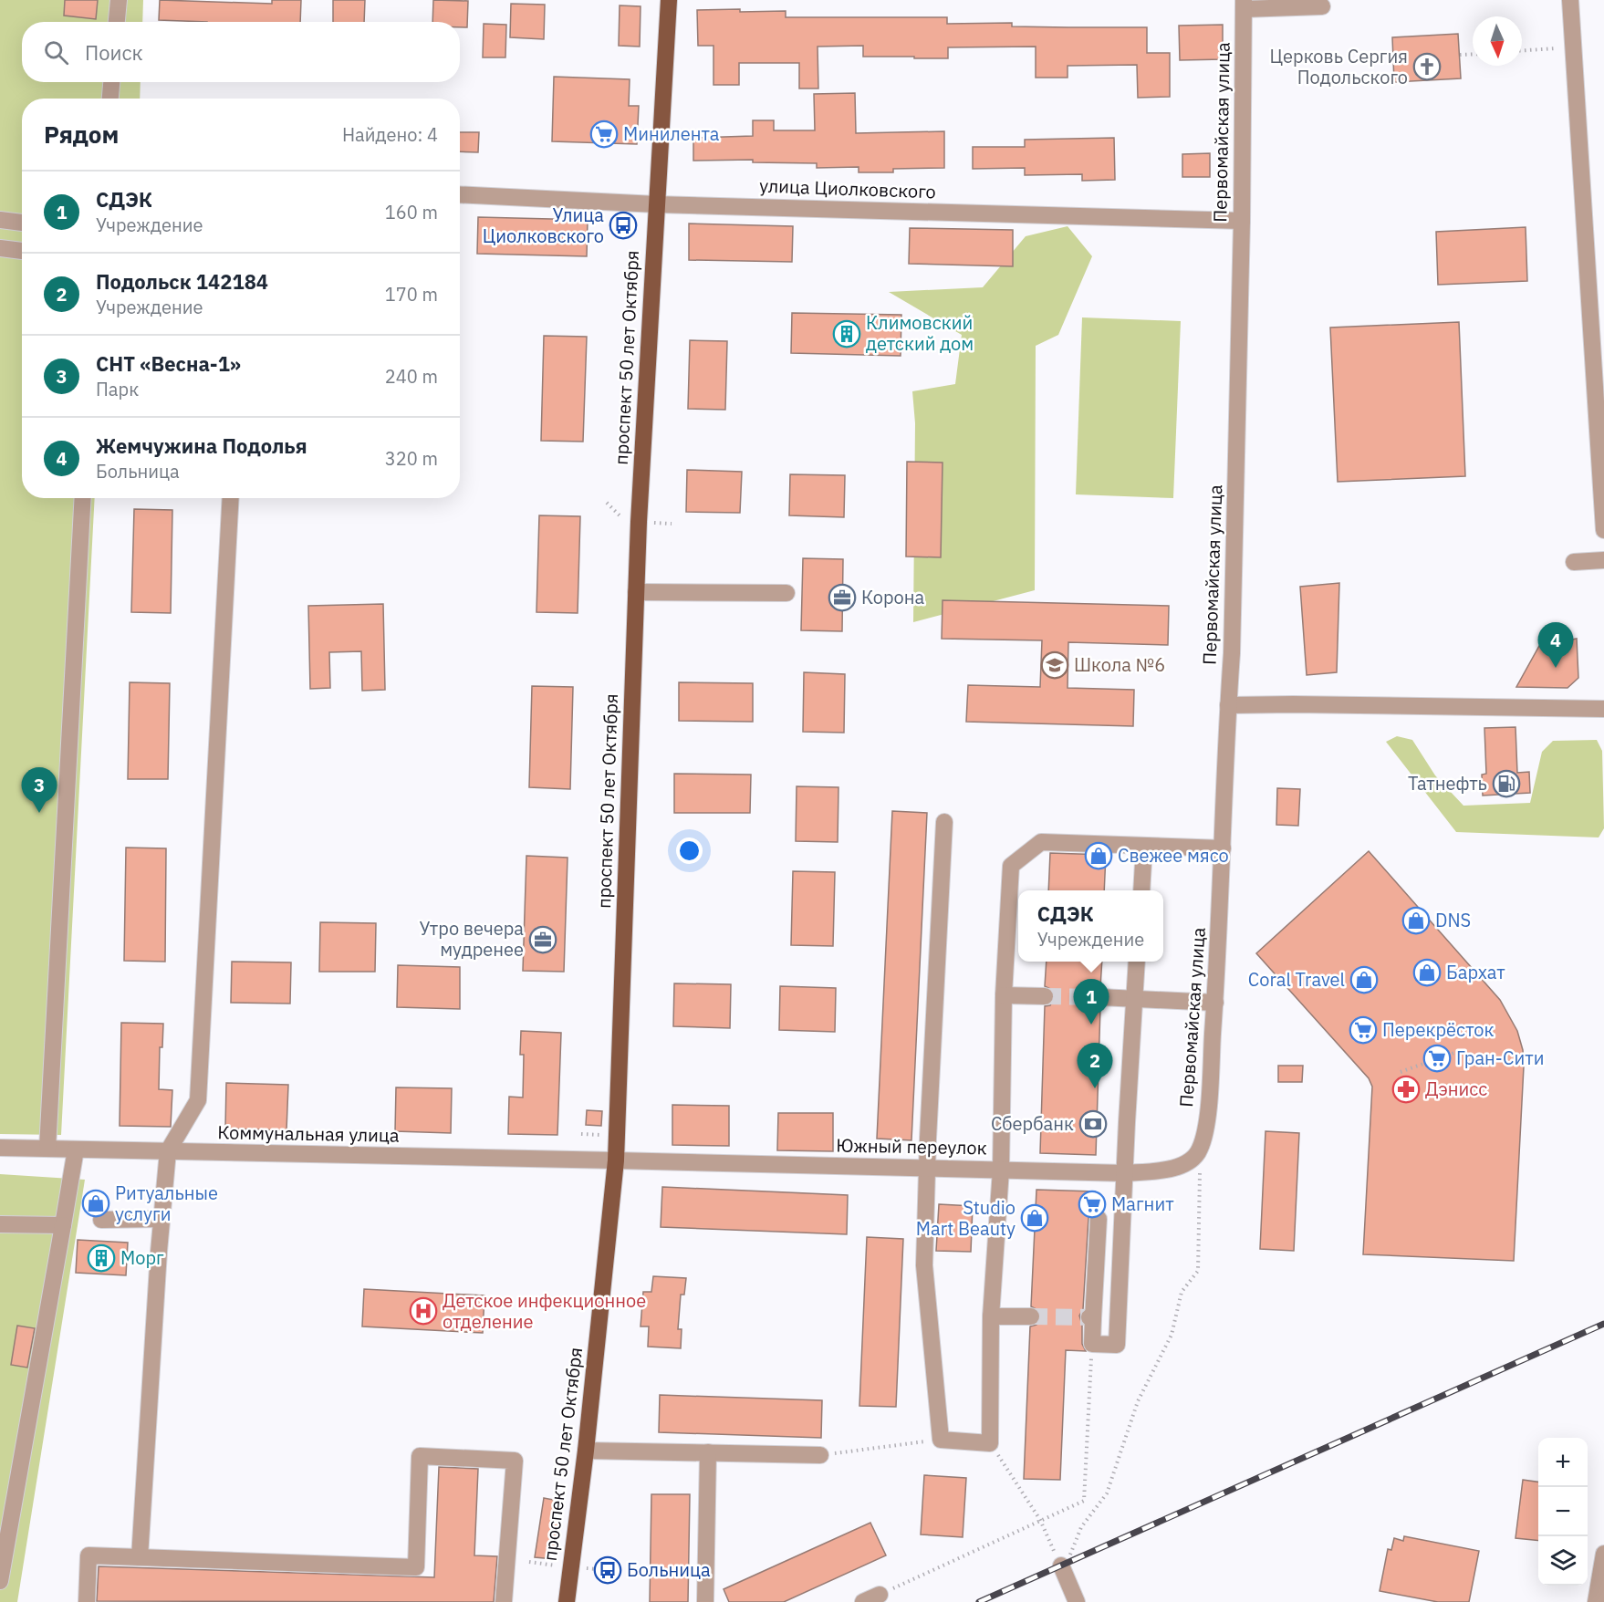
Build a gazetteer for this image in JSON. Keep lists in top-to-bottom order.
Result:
{
  "streets": {
    "main road": ["проспект 50 лет Октября"],
    "street": [
      "Первомайская улица",
      "улица Циолковского",
      "Коммунальная улица",
      "Южный переулок"
    ]
  },
  "crossings": [
    ["Первомайская улица", "улица Циолковского"],
    ["Первомайская улица", "Южный переулок"],
    ["улица Циолковского", "проспект 50 лет Октября"],
    ["проспект 50 лет Октября", "Коммунальная улица"],
    ["проспект 50 лет Октября", "Южный переулок"],
    ["Коммунальная улица", "Южный переулок"]
  ],
  "places": {
    "church": ["Церковь Сергия Подольского"],
    "supermarket": [
      "Минилента",
      "Перекрёсток",
      "Гран-Сити",
      "Магнит"
    ],
    "bus stop": ["Улица Циолковского", "Больница"],
    "building": ["Климовский детский дом", "Морг"],
    "office": ["Корона", "Утро вечера мудренее"],
    "school or university": ["Школа №6"],
    "fuel station": ["Татнефть"],
    "shop": [
      "Свежее мясо",
      "DNS",
      "Бархат",
      "Coral Travel",
      "Ритуальные услуги",
      "Studio Mart Beauty"
    ],
    "pharmacy": ["Дэнисс"],
    "bank": ["Сбербанк"],
    "hospital": ["Детское инфекционное отделение"]
  },
  "north": "bottom",
  "page": {
    "search": "Поиск",
    "heading": ["Рядом", "Найдено: 4"],
    "list": [
      {
        "mark": "1",
        "name": "СДЭК",
        "note": "Учреждение",
        "value": "160 m"
      },
      {
        "mark": "2",
        "name": "Подольск 142184",
        "note": "Учреждение",
        "value": "170 m"
      },
      {
        "mark": "3",
        "name": "СНТ «Весна-1»",
        "note": "Парк",
        "value": "240 m"
      },
      {
        "mark": "4",
        "name": "Жемчужина Подолья",
        "note": "Больница",
        "value": "320 m"
      }
    ],
    "pins": [
      "4",
      "3",
      "1",
      "2"
    ],
    "popup": ["СДЭК", "Учреждение"],
    "map_buttons": ["+", "−"]
  }
}
